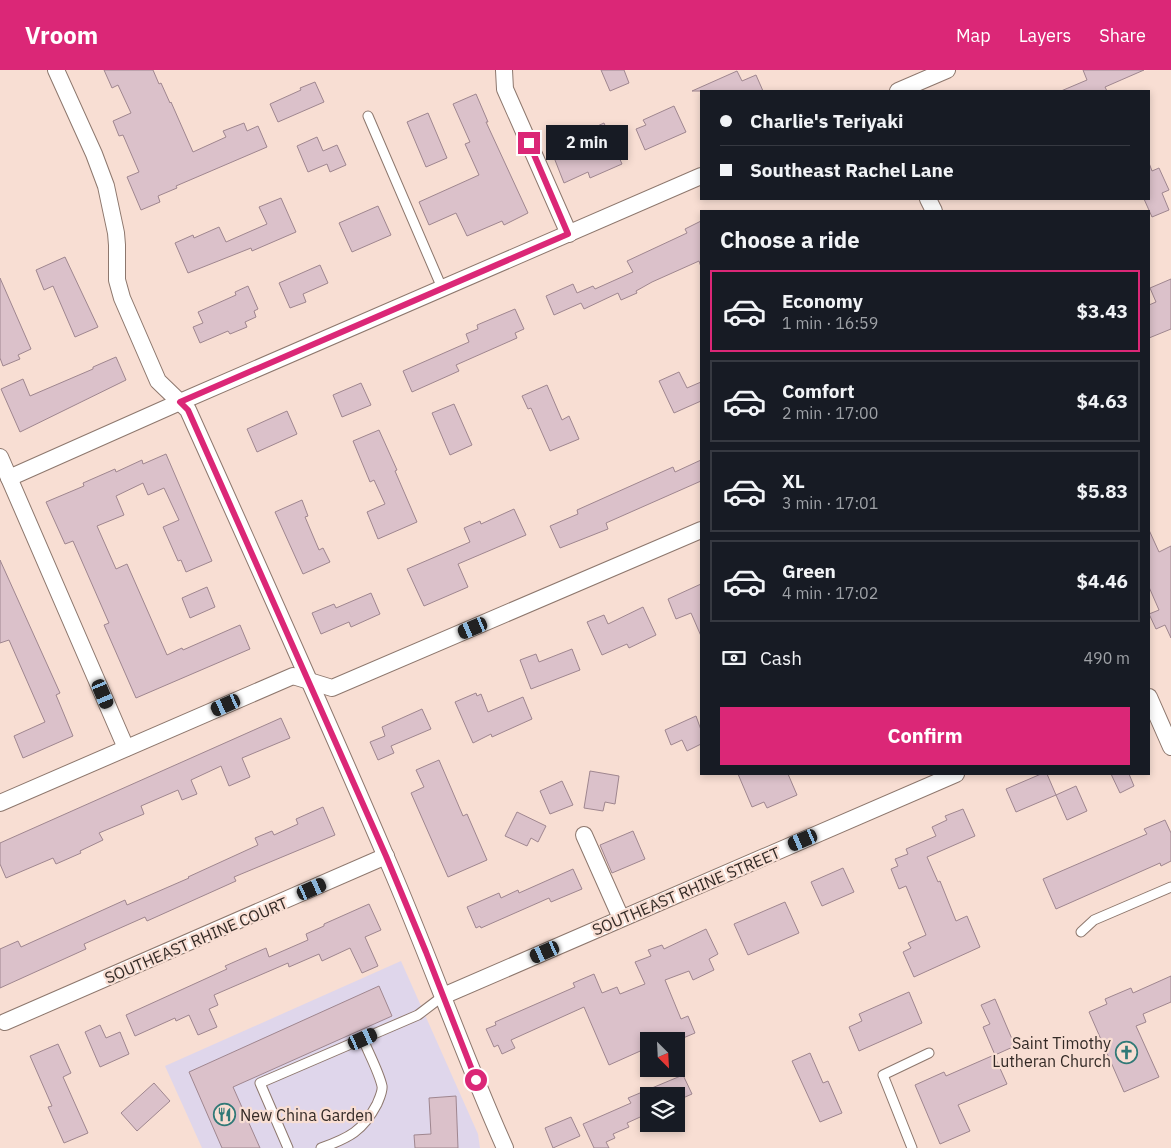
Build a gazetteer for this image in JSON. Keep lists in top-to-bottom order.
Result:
{
  "streets": {
    "street": ["SOUTHEAST RHINE STREET", "SOUTHEAST RHINE COURT"]
  },
  "places": {
    "church": ["Saint Timothy Lutheran Church"],
    "restaurant": ["New China Garden"]
  },
  "north": "bottom right",
  "page": {
    "header": "Vroom",
    "nav": ["Map", "Layers", "Share"],
    "banner": ["Charlie's Teriyaki", "Southeast Rachel Lane"],
    "bubble": "2 min",
    "heading": "Choose a ride",
    "list": [
      {
        "name": "Economy",
        "note": "1 min · 16:59",
        "value": "$3.43"
      },
      {
        "name": "Comfort",
        "note": "2 min · 17:00",
        "value": "$4.63"
      },
      {
        "name": "XL",
        "note": "3 min · 17:01",
        "value": "$5.83"
      },
      {
        "name": "Green",
        "note": "4 min · 17:02",
        "value": "$4.46"
      }
    ],
    "pay": ["Cash", "490 m"],
    "buttons": "Confirm"
  }
}
